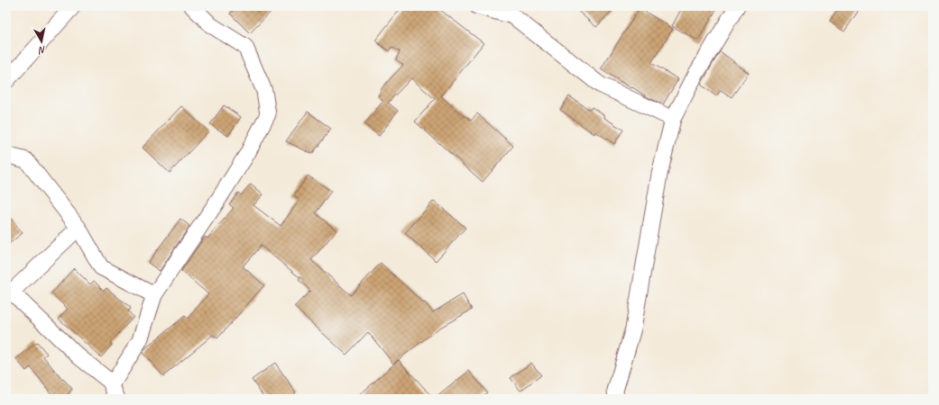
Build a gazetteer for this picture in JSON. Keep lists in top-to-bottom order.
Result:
{
  "north": "bottom"
}
